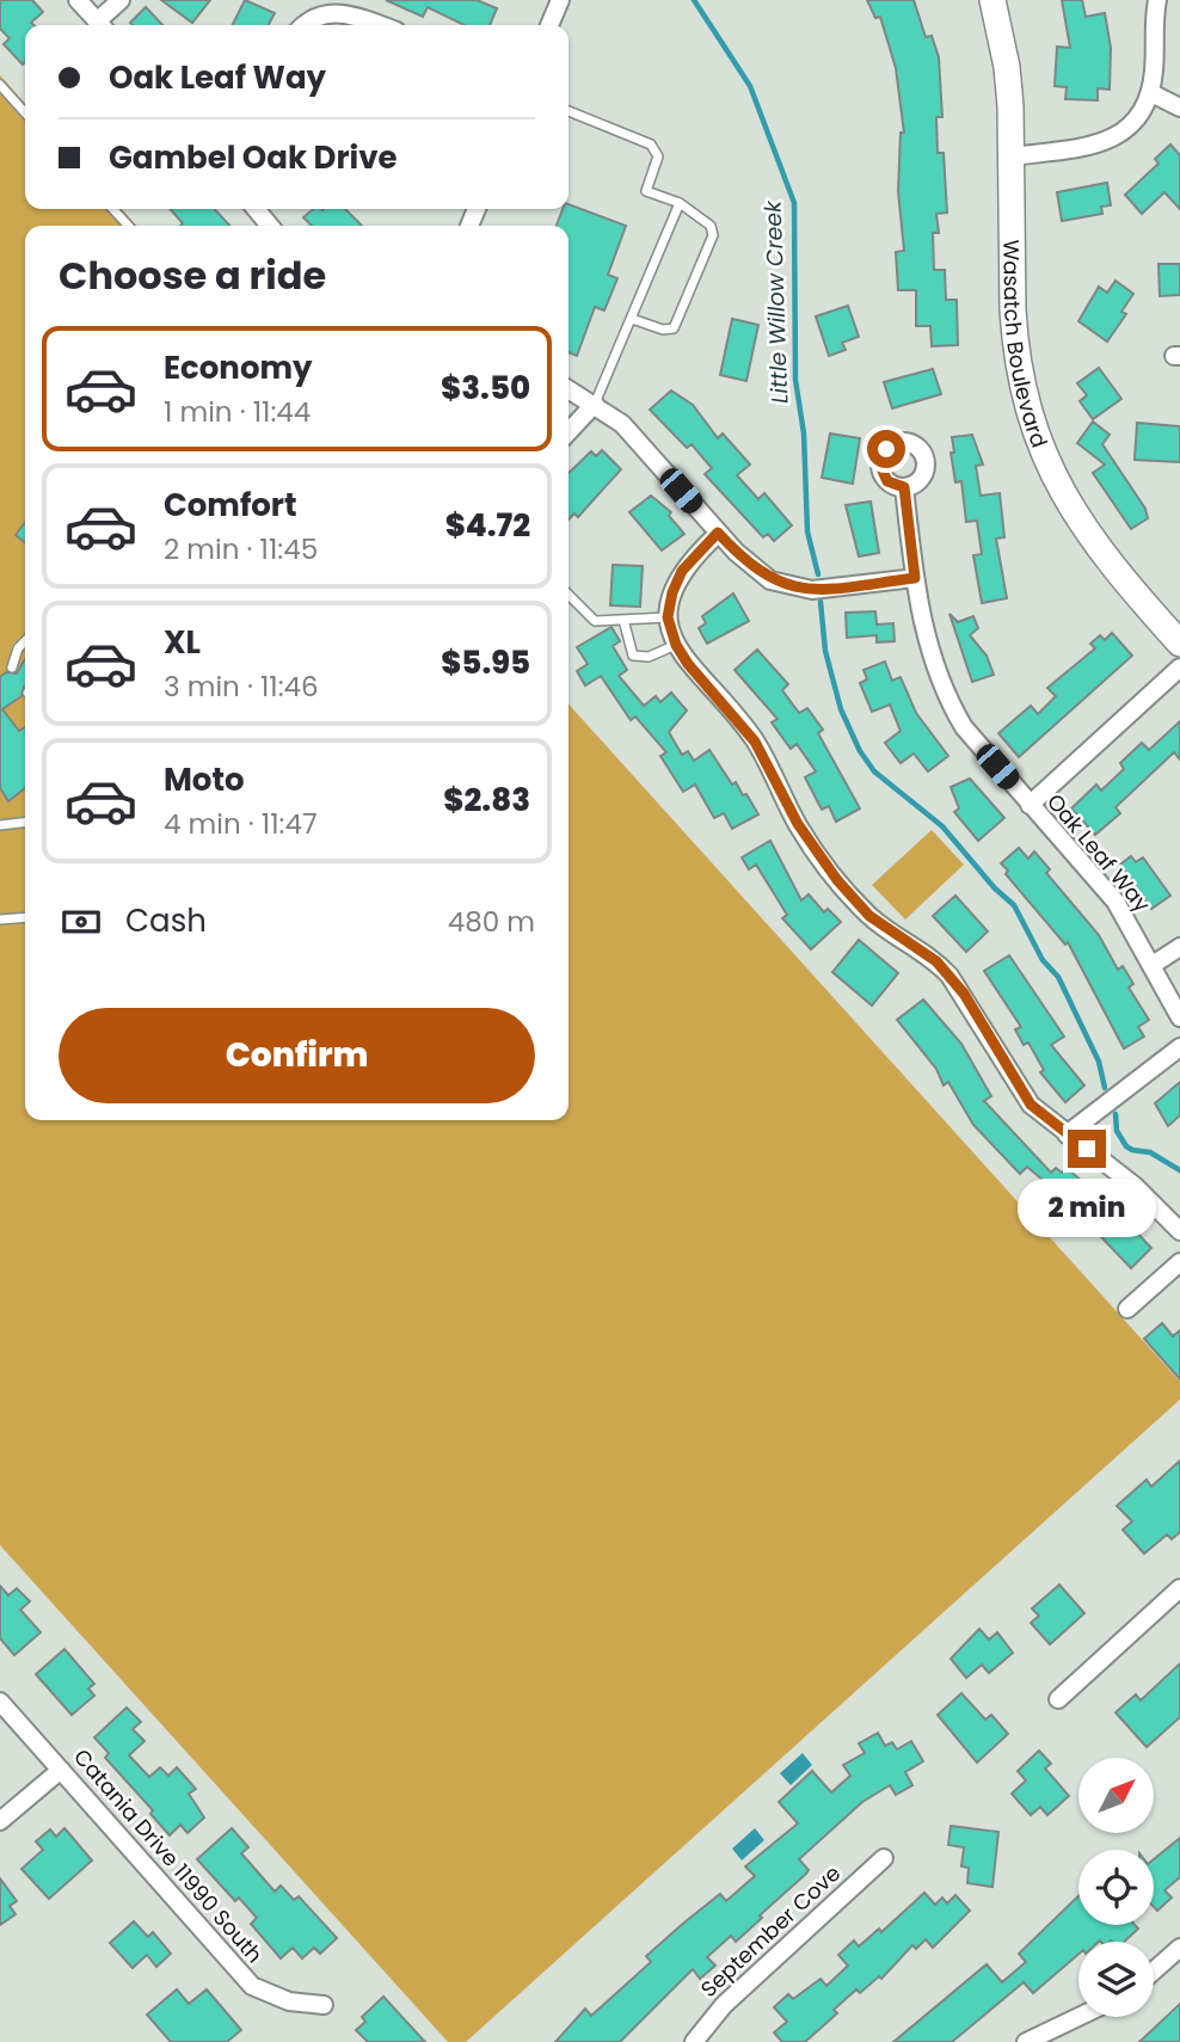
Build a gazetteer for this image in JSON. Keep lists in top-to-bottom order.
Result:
{
  "streets": {
    "main road": ["Wasatch Boulevard"],
    "street": ["Oak Leaf Way", "Catania Drive 11990 South", "September Cove"]
  },
  "water": ["Little Willow Creek"],
  "north": "top right",
  "page": {
    "banner": ["Oak Leaf Way", "Gambel Oak Drive"],
    "heading": "Choose a ride",
    "list": [
      {
        "name": "Economy",
        "note": "1 min · 11:44",
        "value": "$3.50"
      },
      {
        "name": "Comfort",
        "note": "2 min · 11:45",
        "value": "$4.72"
      },
      {
        "name": "XL",
        "note": "3 min · 11:46",
        "value": "$5.95"
      },
      {
        "name": "Moto",
        "note": "4 min · 11:47",
        "value": "$2.83"
      }
    ],
    "pay": ["Cash", "480 m"],
    "buttons": "Confirm",
    "bubble": "2 min"
  }
}
